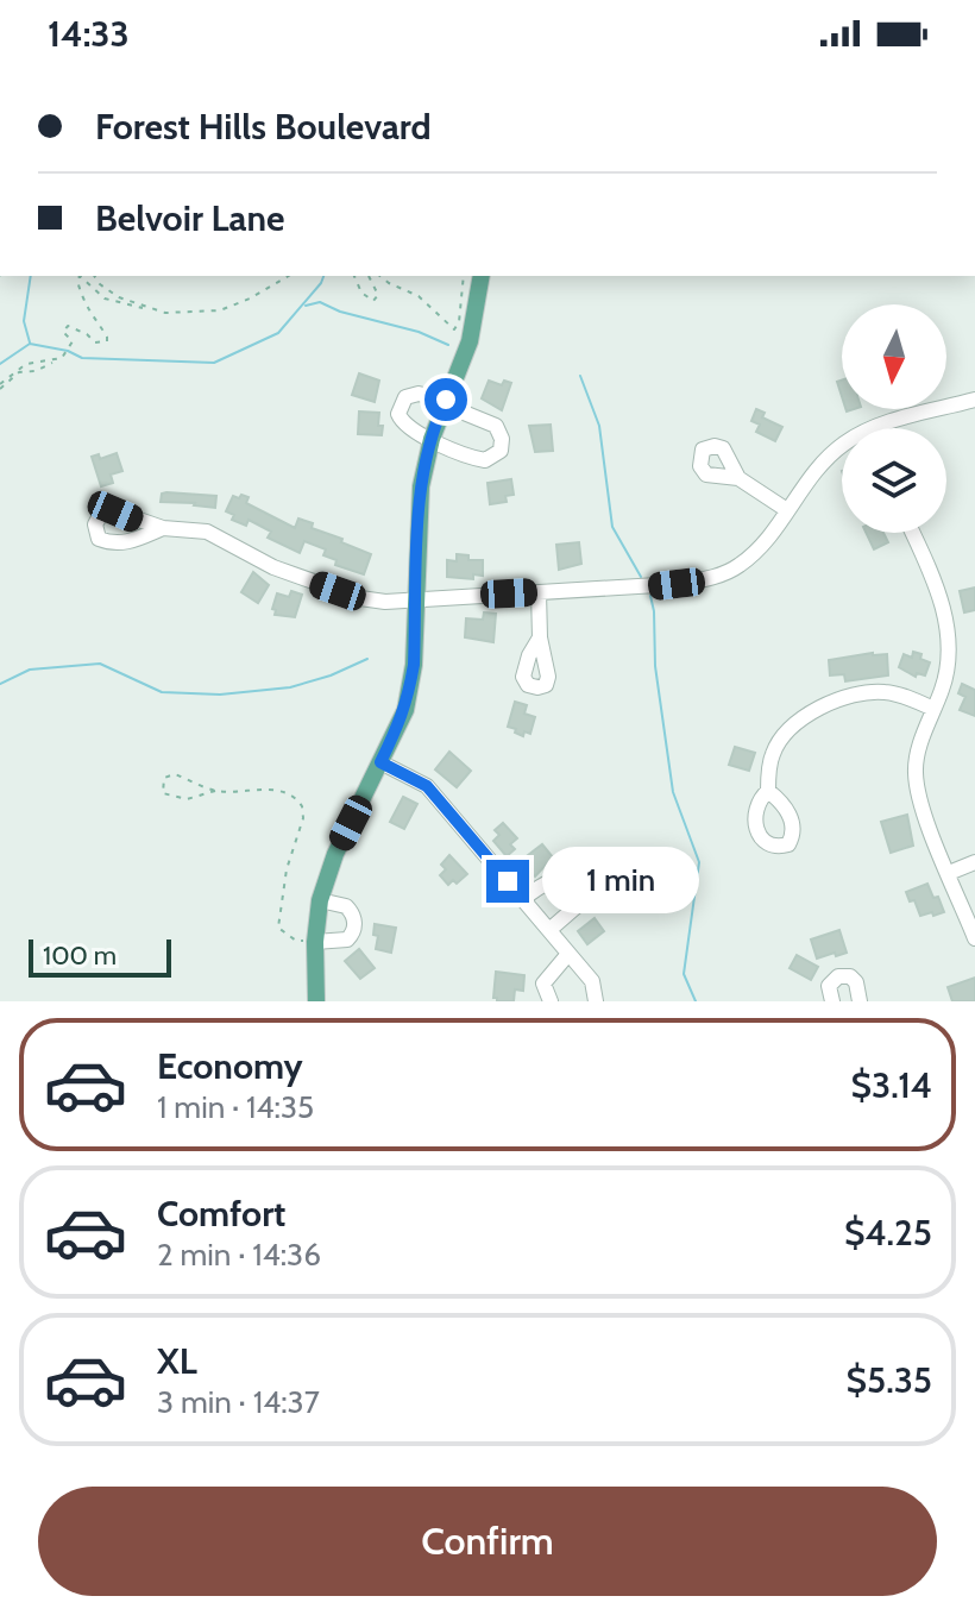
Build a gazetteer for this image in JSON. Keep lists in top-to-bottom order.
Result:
{
  "scale_bar": "100 m",
  "north": "bottom",
  "page": {
    "status": "14:33",
    "banner": ["Forest Hills Boulevard", "Belvoir Lane"],
    "bubble": "1 min",
    "scale": "100 m",
    "list": [
      {
        "name": "Economy",
        "note": "1 min · 14:35",
        "value": "$3.14"
      },
      {
        "name": "Comfort",
        "note": "2 min · 14:36",
        "value": "$4.25"
      },
      {
        "name": "XL",
        "note": "3 min · 14:37",
        "value": "$5.35"
      }
    ],
    "buttons": "Confirm"
  }
}
